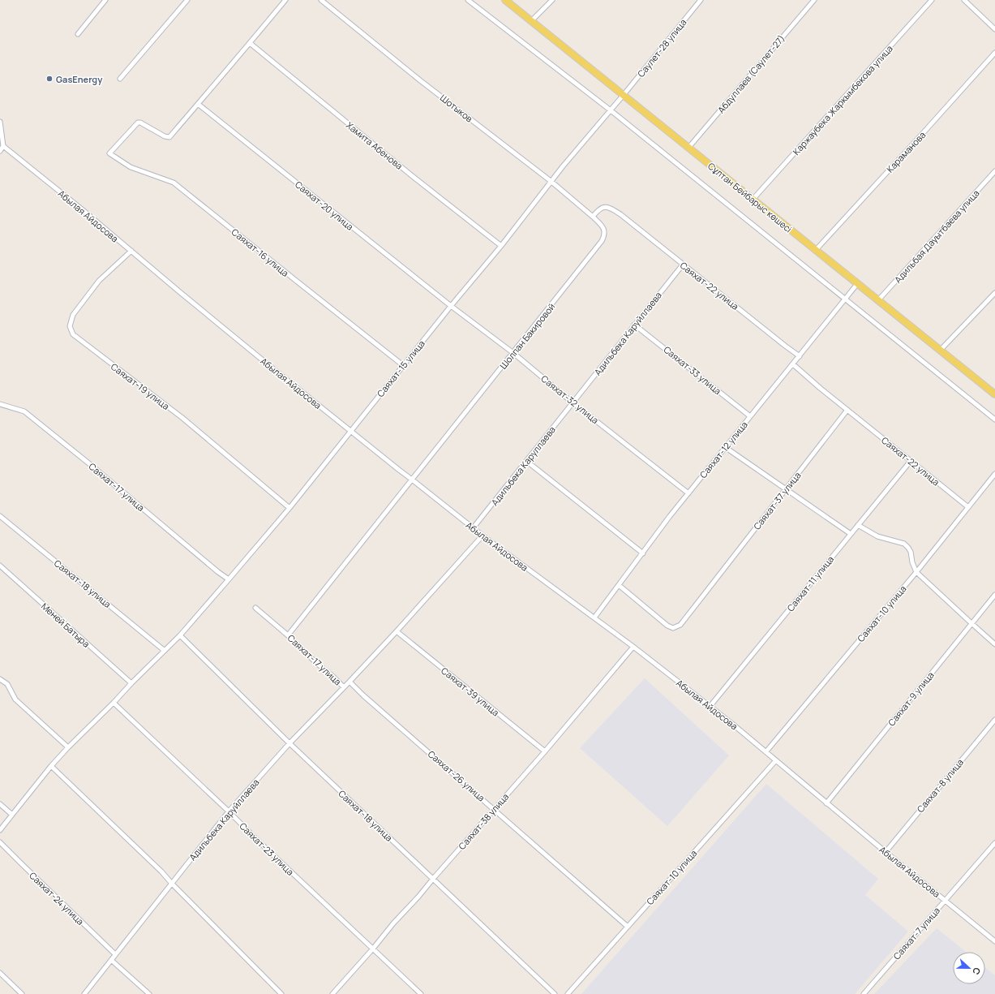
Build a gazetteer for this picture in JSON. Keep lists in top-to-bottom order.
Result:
{
  "streets": {
    "main road": ["Сұлтан Бейбарыс көшесі"],
    "street": [
      "Саулет-28 улица",
      "Абдуллаев (Саулет-27)",
      "Каржаубека Жаркымбекова улица",
      "Шотыков",
      "Хамита Абенова",
      "Караманова",
      "Саяхат-20 улица",
      "Абылая Айдосова",
      "Адильбая Дауытбаева улица",
      "Саяхат-16 улица",
      "Саяхат-22 улица",
      "Адильбека Каруйллаева",
      "Шолпан Бакировой",
      "Саяхат-15 улица",
      "Саяхат-33 улица",
      "Саяхат-19 улица",
      "Саяхат-32 улица",
      "Саяхат-12 улица",
      "Адильбека Каруллаева",
      "Саяхат-17 улица",
      "Саяхат-37 улица",
      "Саяхат-18 улица",
      "Саяхат-11 улица",
      "Саяхат-10 улица",
      "Меней Батыра",
      "Саяхат-39 улица",
      "Саяхат-9 улица",
      "Саяхат-26 улица",
      "Саяхат-8 улица",
      "Саяхат-38 улица",
      "Саяхат-23 улица",
      "Саяхат-24 улица",
      "Саяхат-7 улица"
    ]
  },
  "crossings": [
    ["Саулет-28 улица", "Шотыков"],
    ["Саулет-28 улица", "Сұлтан Бейбарыс көшесі"],
    ["Саулет-28 улица", "Саяхат-15 улица"],
    ["Абдуллаев (Саулет-27)", "Сұлтан Бейбарыс көшесі"],
    ["Каржаубека Жаркымбекова улица", "Сұлтан Бейбарыс көшесі"],
    ["Шотыков", "Саяхат-22 улица"],
    ["Шотыков", "Шолпан Бакировой"],
    ["Шотыков", "Саяхат-15 улица"],
    ["Хамита Абенова", "Саяхат-15 улица"],
    ["Караманова", "Сұлтан Бейбарыс көшесі"],
    ["Сұлтан Бейбарыс көшесі", "Адильбая Дауытбаева улица"],
    ["Сұлтан Бейбарыс көшесі", "Саяхат-12 улица"],
    ["Саяхат-20 улица", "Саяхат-16 улица"],
    ["Саяхат-20 улица", "Саяхат-15 улица"],
    ["Саяхат-20 улица", "Саяхат-32 улица"],
    ["Абылая Айдосова", "Шолпан Бакировой"],
    ["Абылая Айдосова", "Саяхат-15 улица"],
    ["Абылая Айдосова", "Саяхат-19 улица"],
    ["Абылая Айдосова", "Саяхат-12 улица"],
    ["Абылая Айдосова", "Адильбека Каруллаева"],
    ["Абылая Айдосова", "Саяхат-11 улица"],
    ["Абылая Айдосова", "Саяхат-10 улица"],
    ["Абылая Айдосова", "Саяхат-9 улица"],
    ["Абылая Айдосова", "Саяхат-8 улица"],
    ["Абылая Айдосова", "Саяхат-38 улица"],
    ["Абылая Айдосова", "Саяхат-7 улица"],
    ["Саяхат-16 улица", "Саяхат-15 улица"],
    ["Саяхат-22 улица", "Адильбека Каруйллаева"],
    ["Саяхат-22 улица", "Шолпан Бакировой"],
    ["Саяхат-22 улица", "Саяхат-12 улица"],
    ["Саяхат-22 улица", "Саяхат-37 улица"],
    ["Саяхат-22 улица", "Саяхат-11 улица"],
    ["Саяхат-22 улица", "Саяхат-10 улица"],
    ["Адильбека Каруйллаева", "Саяхат-33 улица"],
    ["Адильбека Каруйллаева", "Саяхат-32 улица"],
    ["Адильбека Каруйллаева", "Адильбека Каруллаева"],
    ["Адильбека Каруйллаева", "Саяхат-17 улица"],
    ["Адильбека Каруйллаева", "Саяхат-18 улица"],
    ["Адильбека Каруйллаева", "Саяхат-23 улица"],
    ["Адильбека Каруйллаева", "Саяхат-24 улица"],
    ["Шолпан Бакировой", "Саяхат-32 улица"],
    ["Шолпан Бакировой", "Саяхат-17 улица"],
    ["Саяхат-15 улица", "Саяхат-19 улица"],
    ["Саяхат-15 улица", "Саяхат-32 улица"],
    ["Саяхат-15 улица", "Саяхат-17 улица"],
    ["Саяхат-15 улица", "Саяхат-18 улица"],
    ["Саяхат-15 улица", "Меней Батыра"],
    ["Саяхат-15 улица", "Саяхат-23 улица"],
    ["Саяхат-33 улица", "Саяхат-12 улица"],
    ["Саяхат-32 улица", "Саяхат-12 улица"],
    ["Саяхат-32 улица", "Адильбека Каруллаева"],
    ["Саяхат-12 улица", "Саяхат-37 улица"],
    ["Саяхат-18 улица", "Саяхат-38 улица"],
    ["Саяхат-10 улица", "Саяхат-26 улица"],
    ["Саяхат-39 улица", "Саяхат-38 улица"],
    ["Саяхат-26 улица", "Саяхат-38 улица"],
    ["Саяхат-38 улица", "Саяхат-23 улица"]
  ],
  "places": ["GasEnergy"],
  "north": "right"
}
